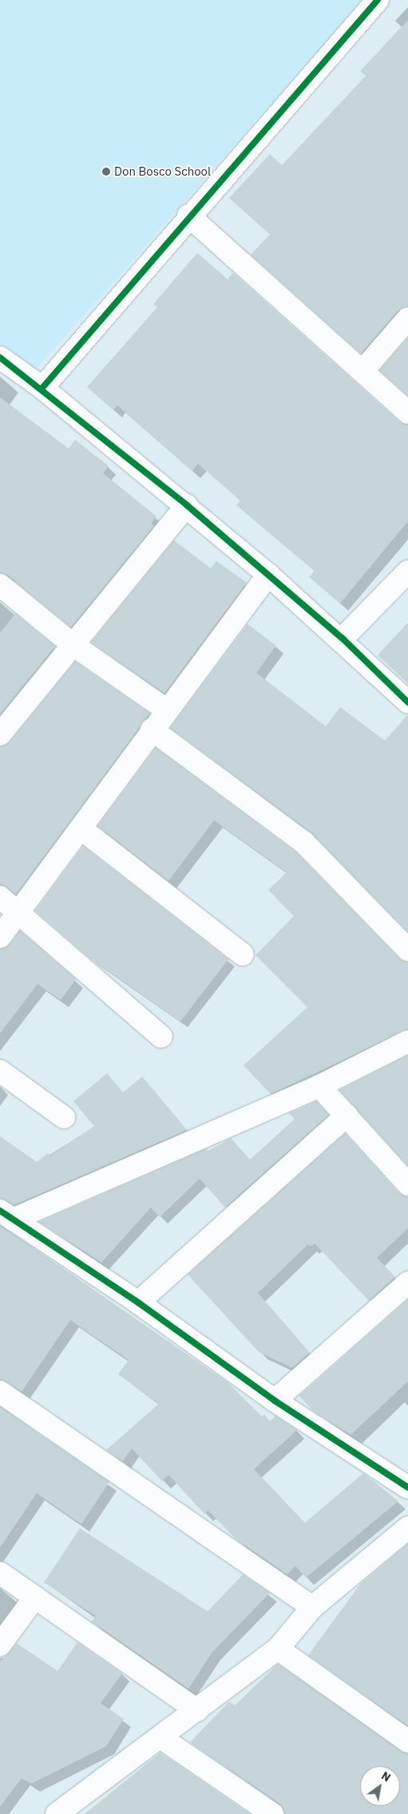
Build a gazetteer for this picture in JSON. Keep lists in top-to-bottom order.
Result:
{
  "places": ["Don Bosco School"],
  "north": "top right"
}
